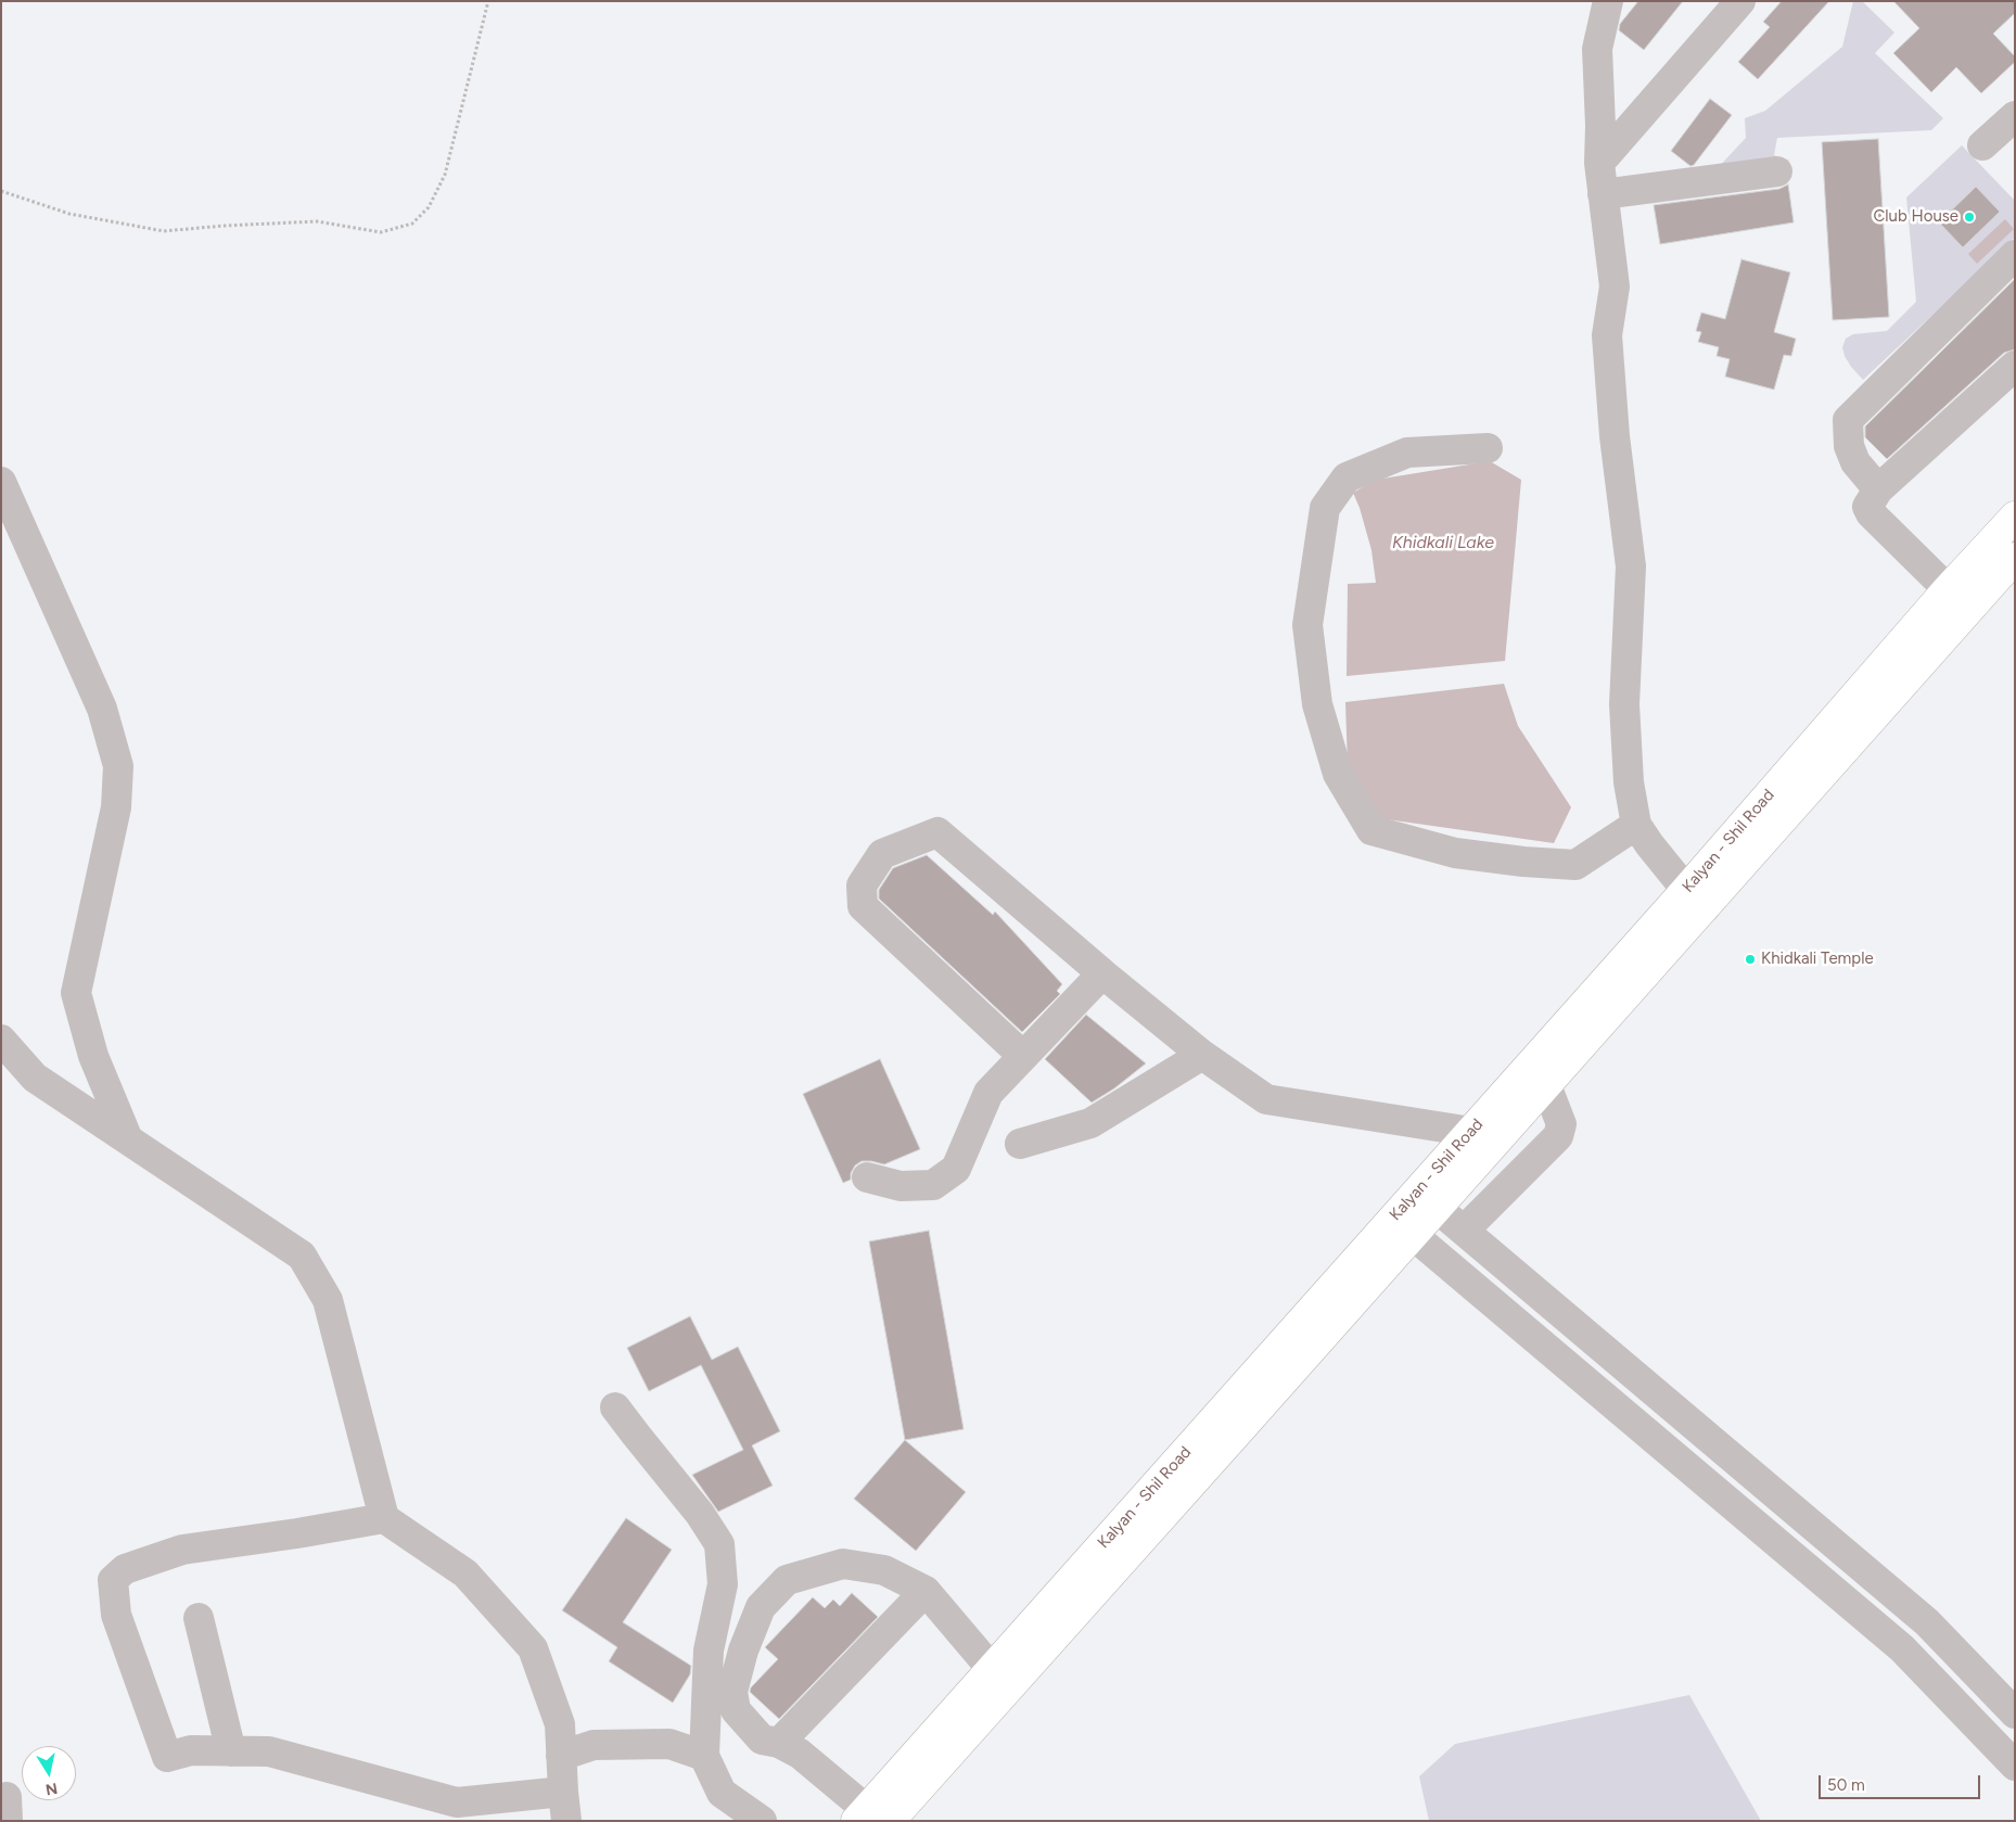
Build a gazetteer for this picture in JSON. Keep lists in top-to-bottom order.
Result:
{
  "streets": {
    "main road": ["Kalyan - Shil Road"]
  },
  "water": ["Khidkali Lake"],
  "places": ["Club House", "Khidkali Temple"],
  "scale_bar": "50 m",
  "north": "bottom"
}
